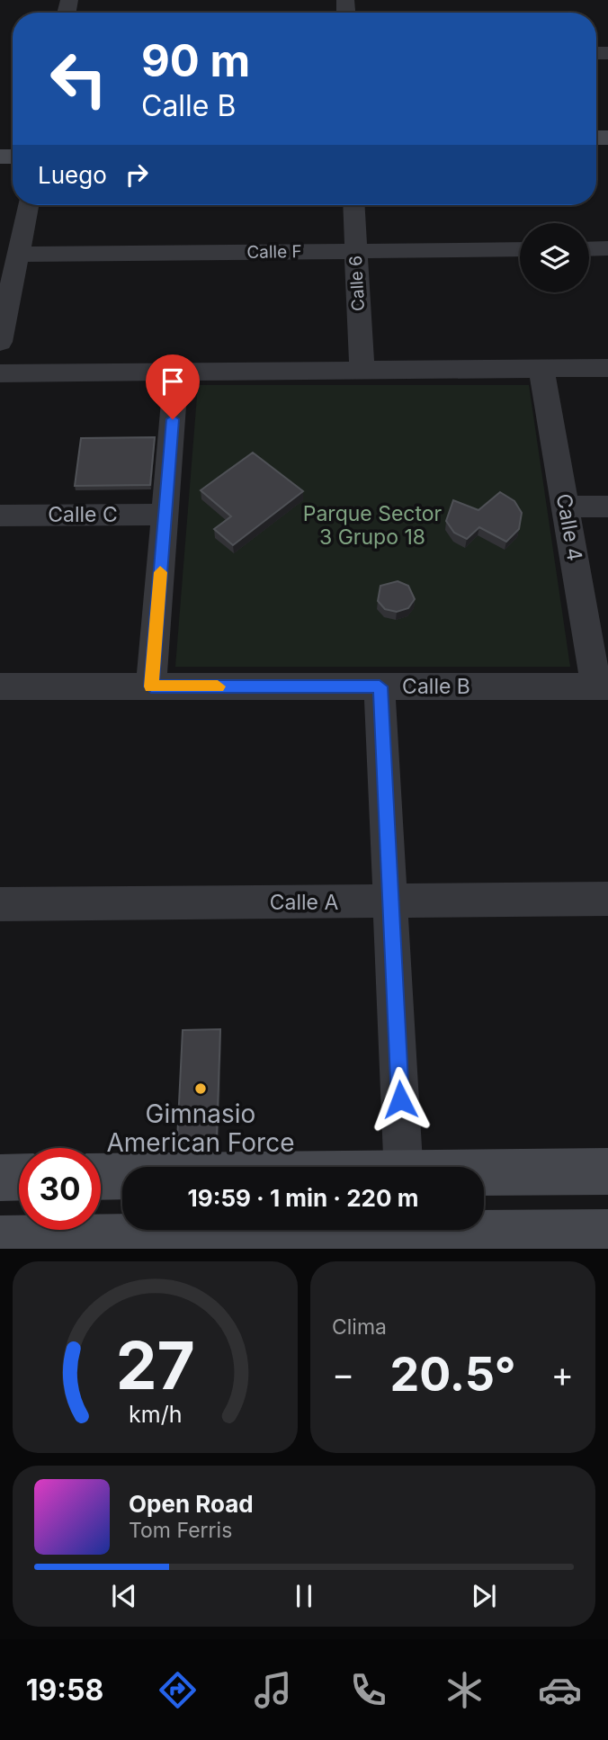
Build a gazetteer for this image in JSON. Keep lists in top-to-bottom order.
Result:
{
  "streets": {
    "street": [
      "Calle F",
      "Calle 6",
      "Calle C",
      "Calle 4",
      "Calle B",
      "Calle A"
    ]
  },
  "crossings": [
    ["Calle F", "Calle 6"],
    ["Calle 4", "Calle B"]
  ],
  "parks": ["Parque Sector 3 Grupo 18"],
  "places": ["Gimnasio American Force"],
  "page": {
    "turn": ["90 m", "Calle B"],
    "then": "Luego",
    "limit": "30",
    "trip": "19:59 · 1 min · 220 m",
    "tile": "Clima",
    "heat": ["−", "20.5°", "+"],
    "song": ["Open Road", "Tom Ferris"],
    "tabs": "19:58",
    "gauge": ["27", "km/h"]
  }
}
